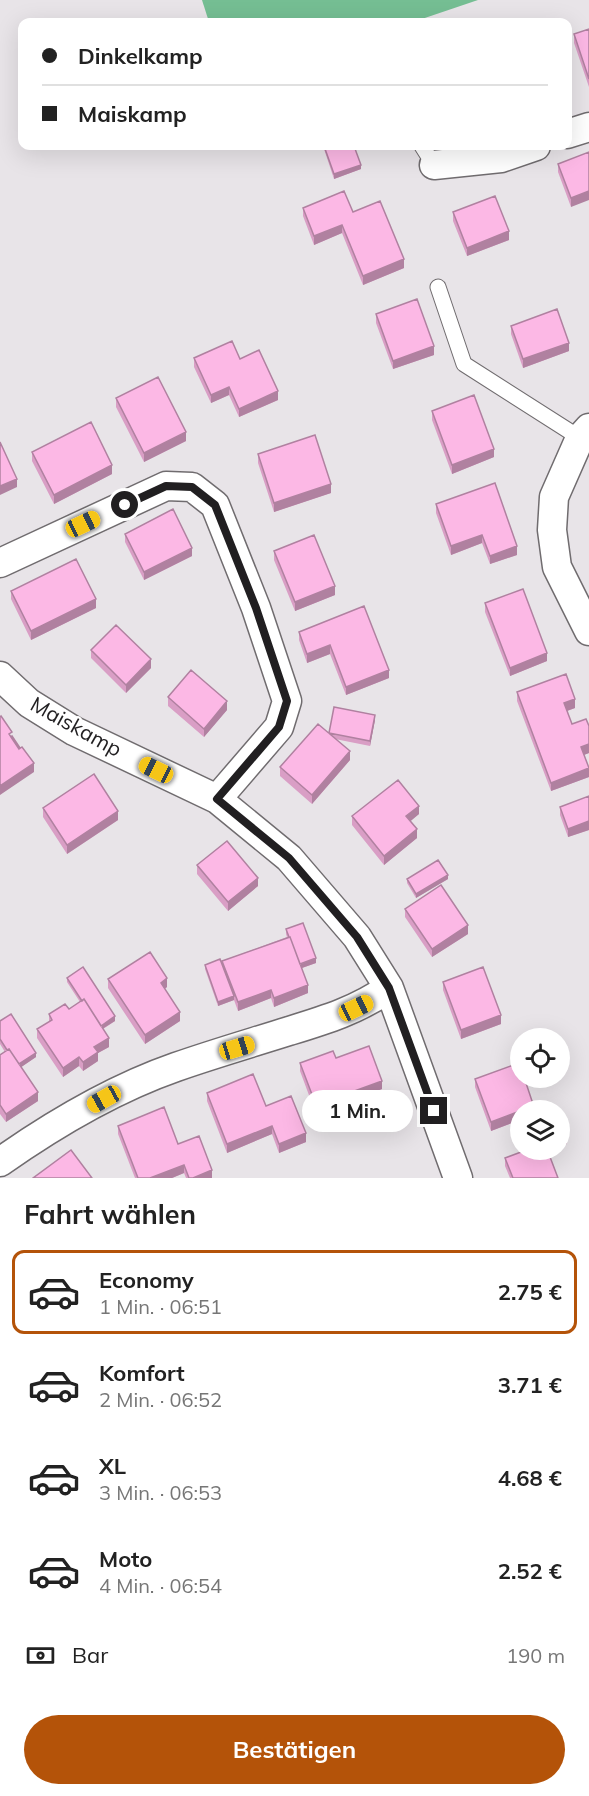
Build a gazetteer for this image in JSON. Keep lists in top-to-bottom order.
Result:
{
  "streets": {
    "street": ["Maiskamp"]
  },
  "page": {
    "banner": ["Dinkelkamp", "Maiskamp"],
    "bubble": "1 Min.",
    "heading": "Fahrt wählen",
    "list": [
      {
        "name": "Economy",
        "note": "1 Min. · 06:51",
        "value": "2.75 €"
      },
      {
        "name": "Komfort",
        "note": "2 Min. · 06:52",
        "value": "3.71 €"
      },
      {
        "name": "XL",
        "note": "3 Min. · 06:53",
        "value": "4.68 €"
      },
      {
        "name": "Moto",
        "note": "4 Min. · 06:54",
        "value": "2.52 €"
      }
    ],
    "pay": ["Bar", "190 m"],
    "buttons": "Bestätigen"
  }
}
